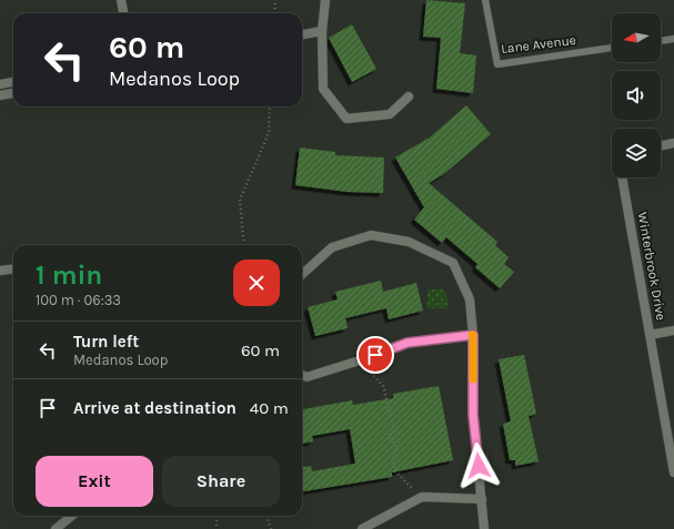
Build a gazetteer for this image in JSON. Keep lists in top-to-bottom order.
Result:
{
  "streets": {
    "street": ["Winterbrook Drive"],
    "lane": ["Lane Avenue"]
  },
  "north": "left",
  "page": {
    "turn": ["60 m", "Medanos Loop"],
    "heading": ["1 min", "100 m · 06:33"],
    "list": [
      {
        "name": "Turn left",
        "note": "Medanos Loop",
        "value": "60 m"
      },
      {
        "name": "Arrive at destination",
        "value": "40 m"
      }
    ],
    "buttons": ["Exit", "Share"]
  }
}
